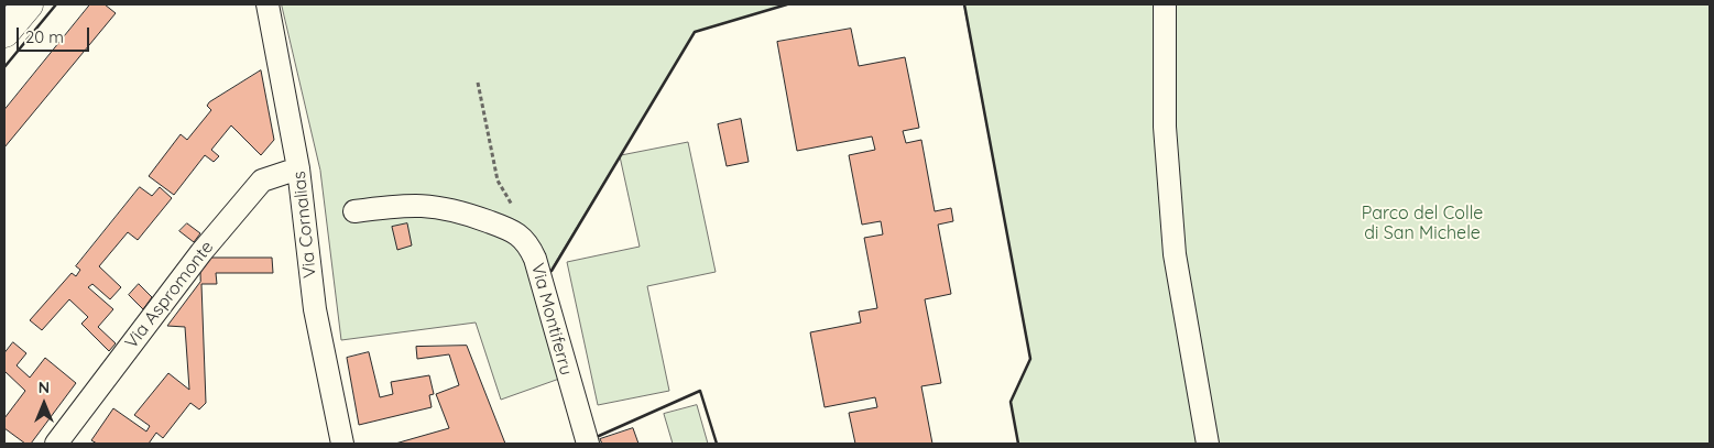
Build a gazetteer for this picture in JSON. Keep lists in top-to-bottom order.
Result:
{
  "streets": {
    "street": ["Via Cornalias", "Via Aspromonte", "Via Montiferru"]
  },
  "crossings": [
    ["Via Cornalias", "Via Aspromonte"]
  ],
  "parks": ["Parco del Colle di San Michele"],
  "scale_bar": "20 m",
  "north": "top"
}
